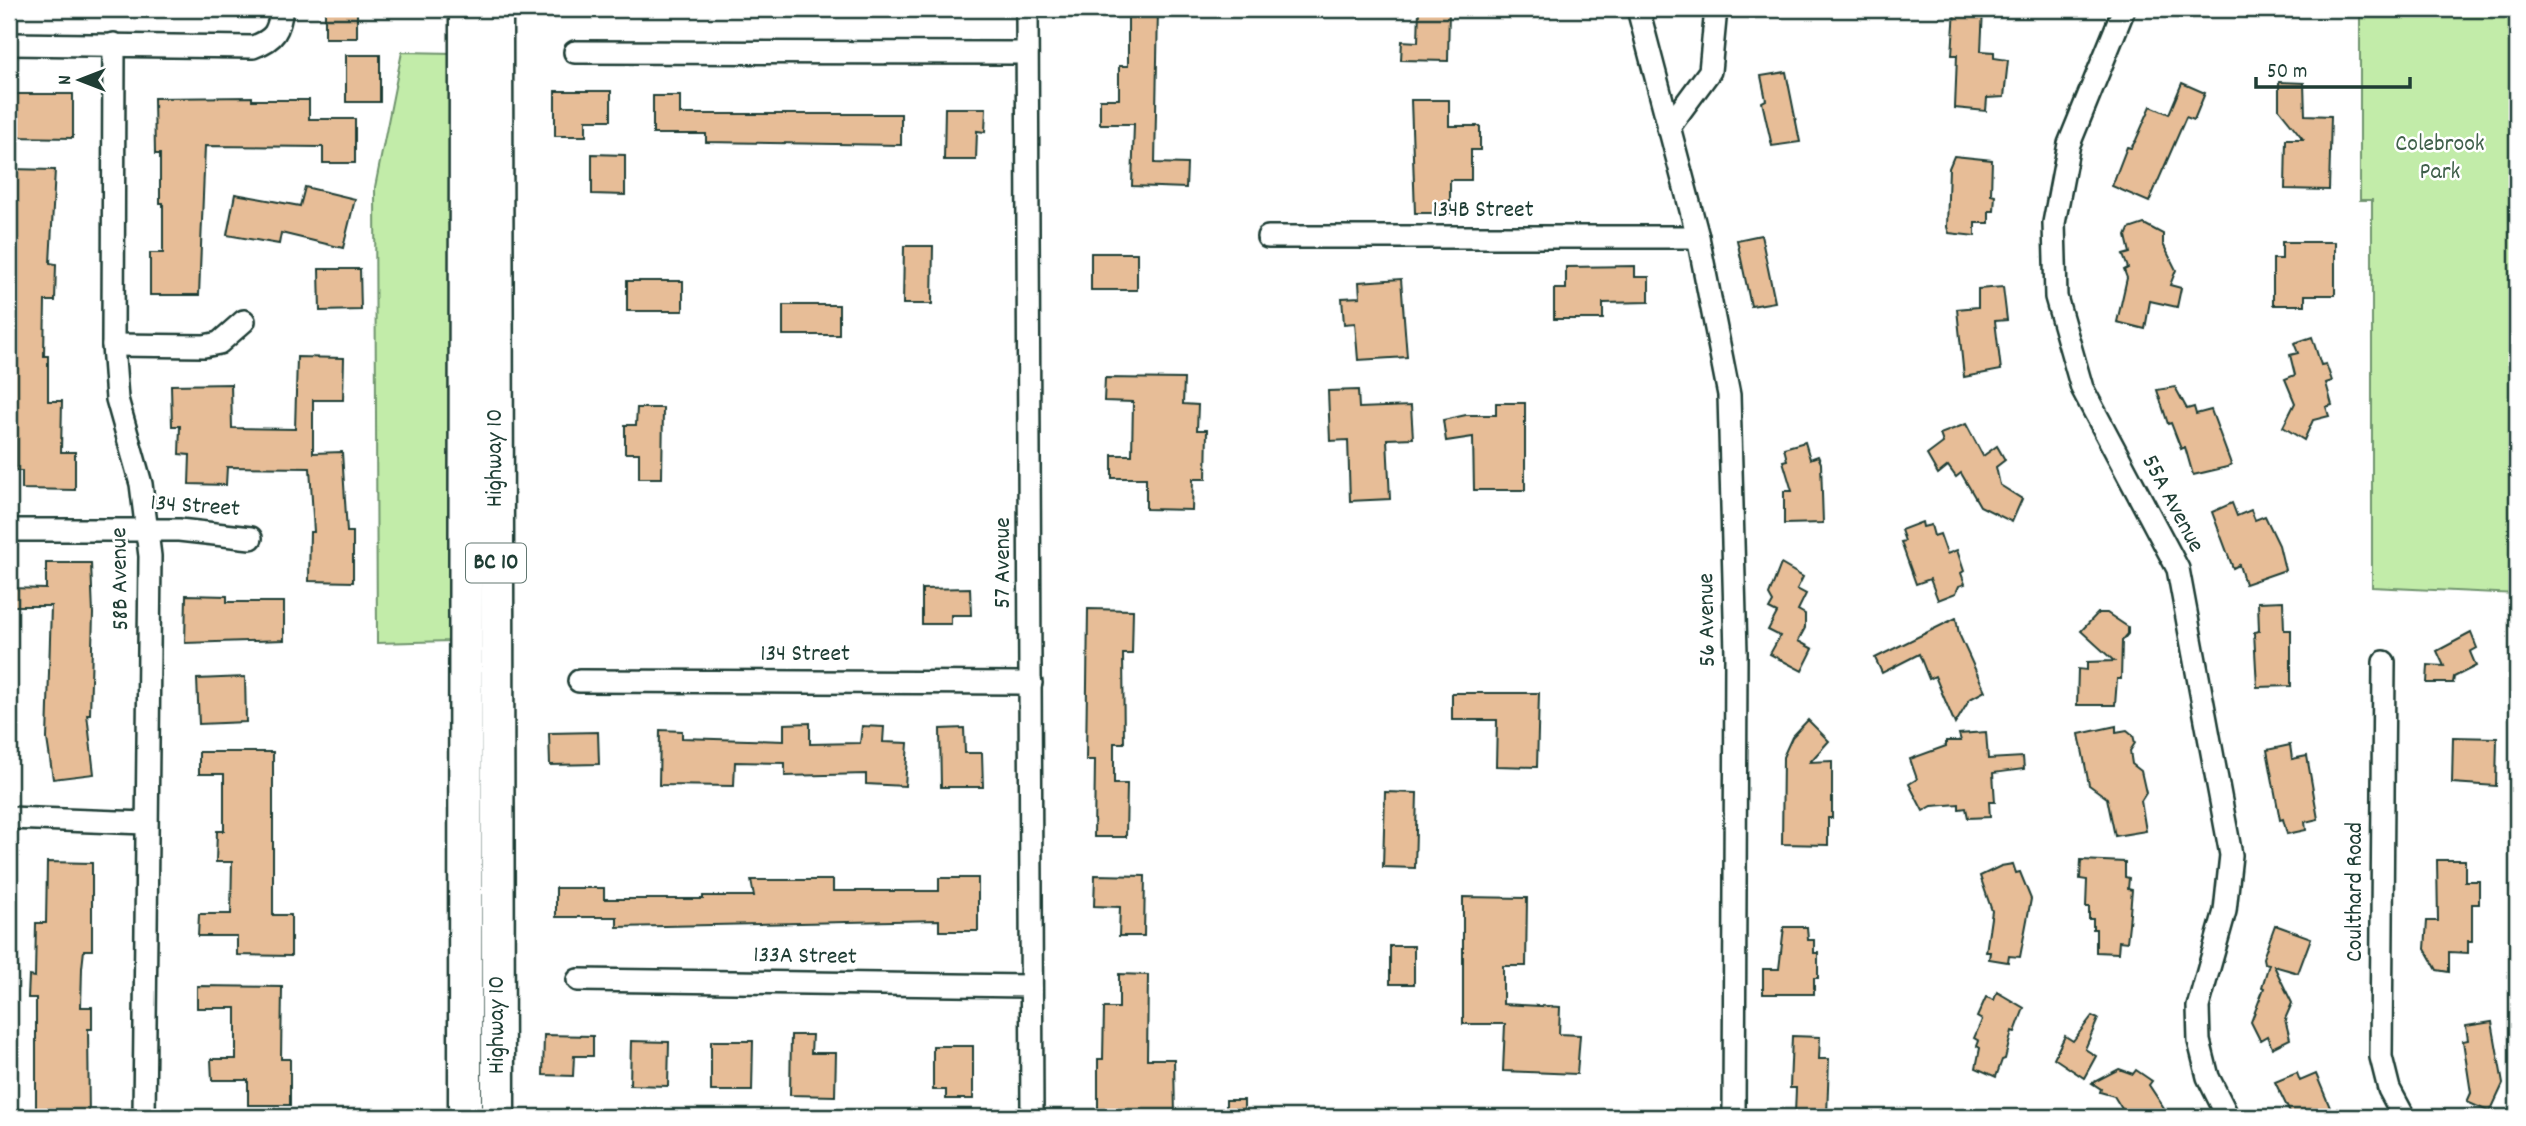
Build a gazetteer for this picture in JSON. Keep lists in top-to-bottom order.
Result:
{
  "streets": {
    "highway": ["Highway 10", "BC 10"],
    "street": [
      "134B Street",
      "55A Avenue",
      "134 Street",
      "57 Avenue",
      "58B Avenue",
      "56 Avenue",
      "Coulthard Road",
      "133A Street"
    ]
  },
  "crossings": [
    ["134B Street", "56 Avenue"],
    ["134 Street", "57 Avenue"],
    ["134 Street", "58B Avenue"],
    ["57 Avenue", "133A Street"]
  ],
  "parks": ["Colebrook Park"],
  "scale_bar": "50 m",
  "north": "left"
}
